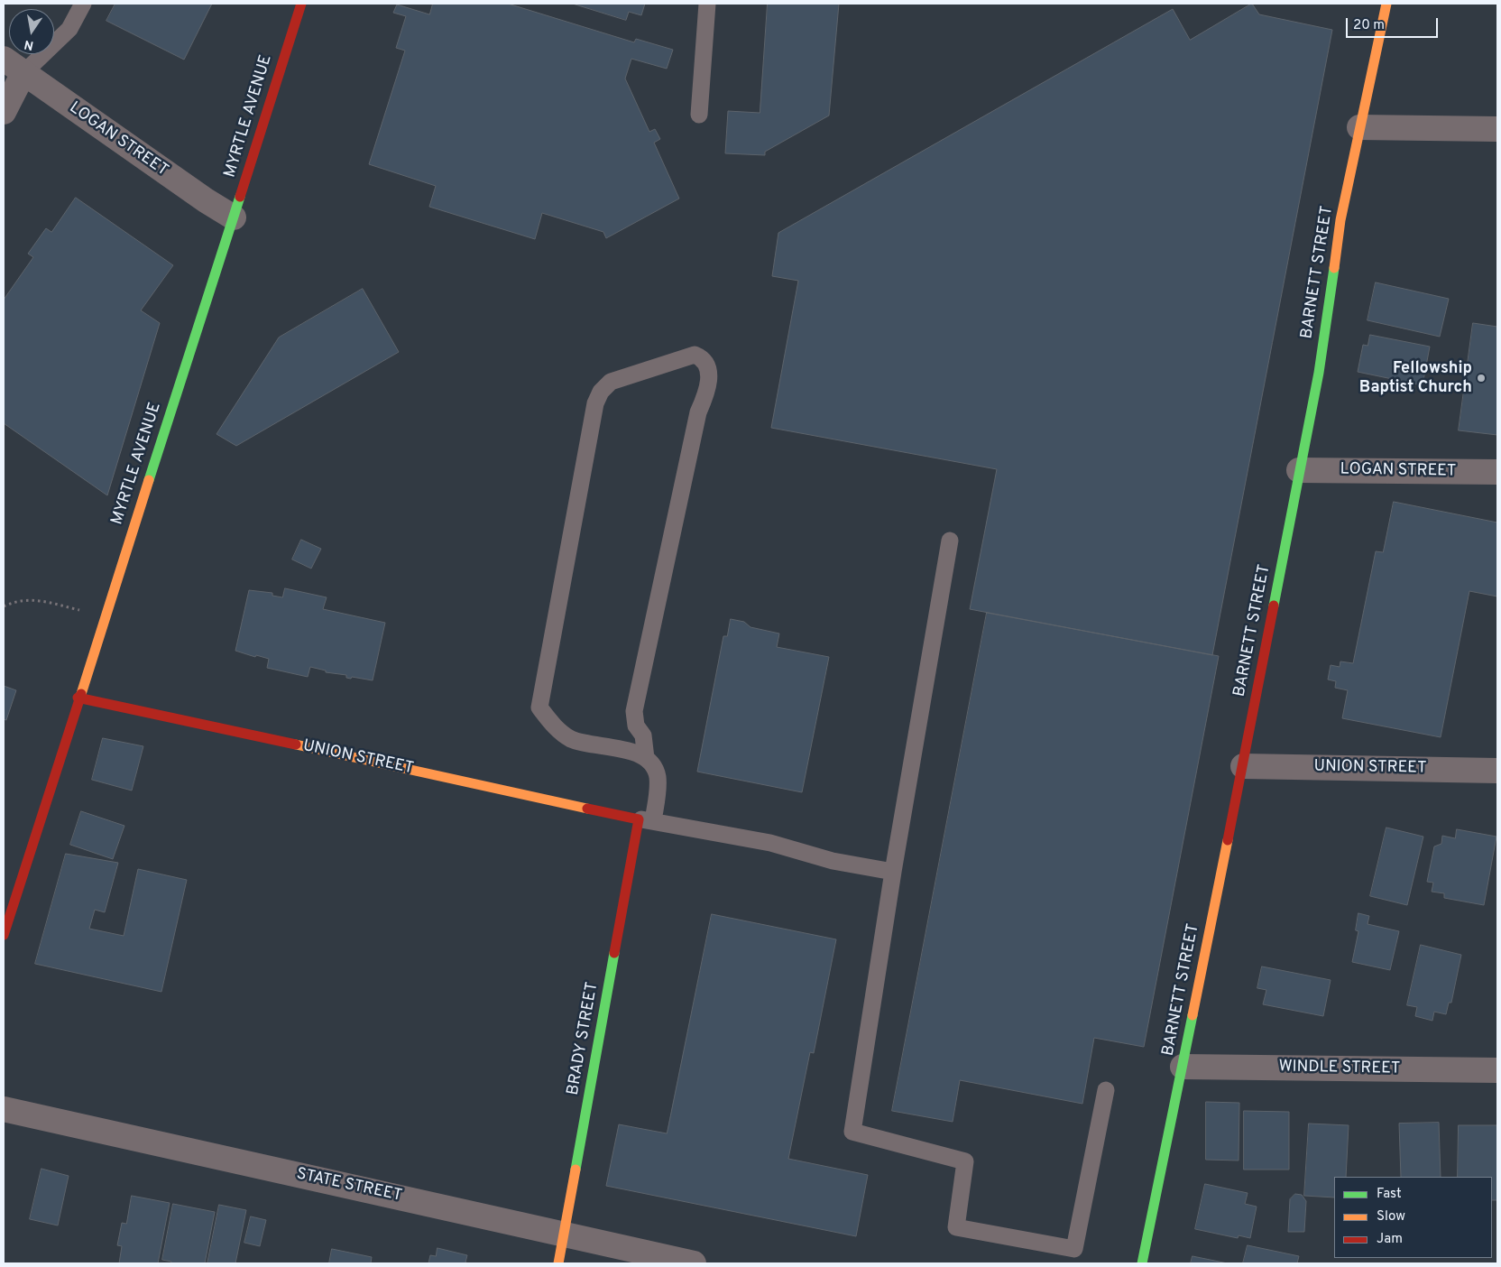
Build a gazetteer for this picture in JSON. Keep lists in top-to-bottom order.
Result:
{
  "streets": {
    "street": [
      "MYRTLE AVENUE",
      "LOGAN STREET",
      "BARNETT STREET",
      "UNION STREET",
      "BRADY STREET",
      "WINDLE STREET",
      "STATE STREET"
    ]
  },
  "crossings": [
    ["MYRTLE AVENUE", "LOGAN STREET"],
    ["MYRTLE AVENUE", "UNION STREET"],
    ["LOGAN STREET", "BARNETT STREET"],
    ["BARNETT STREET", "UNION STREET"],
    ["BARNETT STREET", "WINDLE STREET"],
    ["UNION STREET", "BRADY STREET"],
    ["BRADY STREET", "STATE STREET"]
  ],
  "places": ["Fellowship Baptist Church"],
  "legend": ["Fast", "Slow", "Jam"],
  "scale_bar": "20 m",
  "north": "bottom"
}
